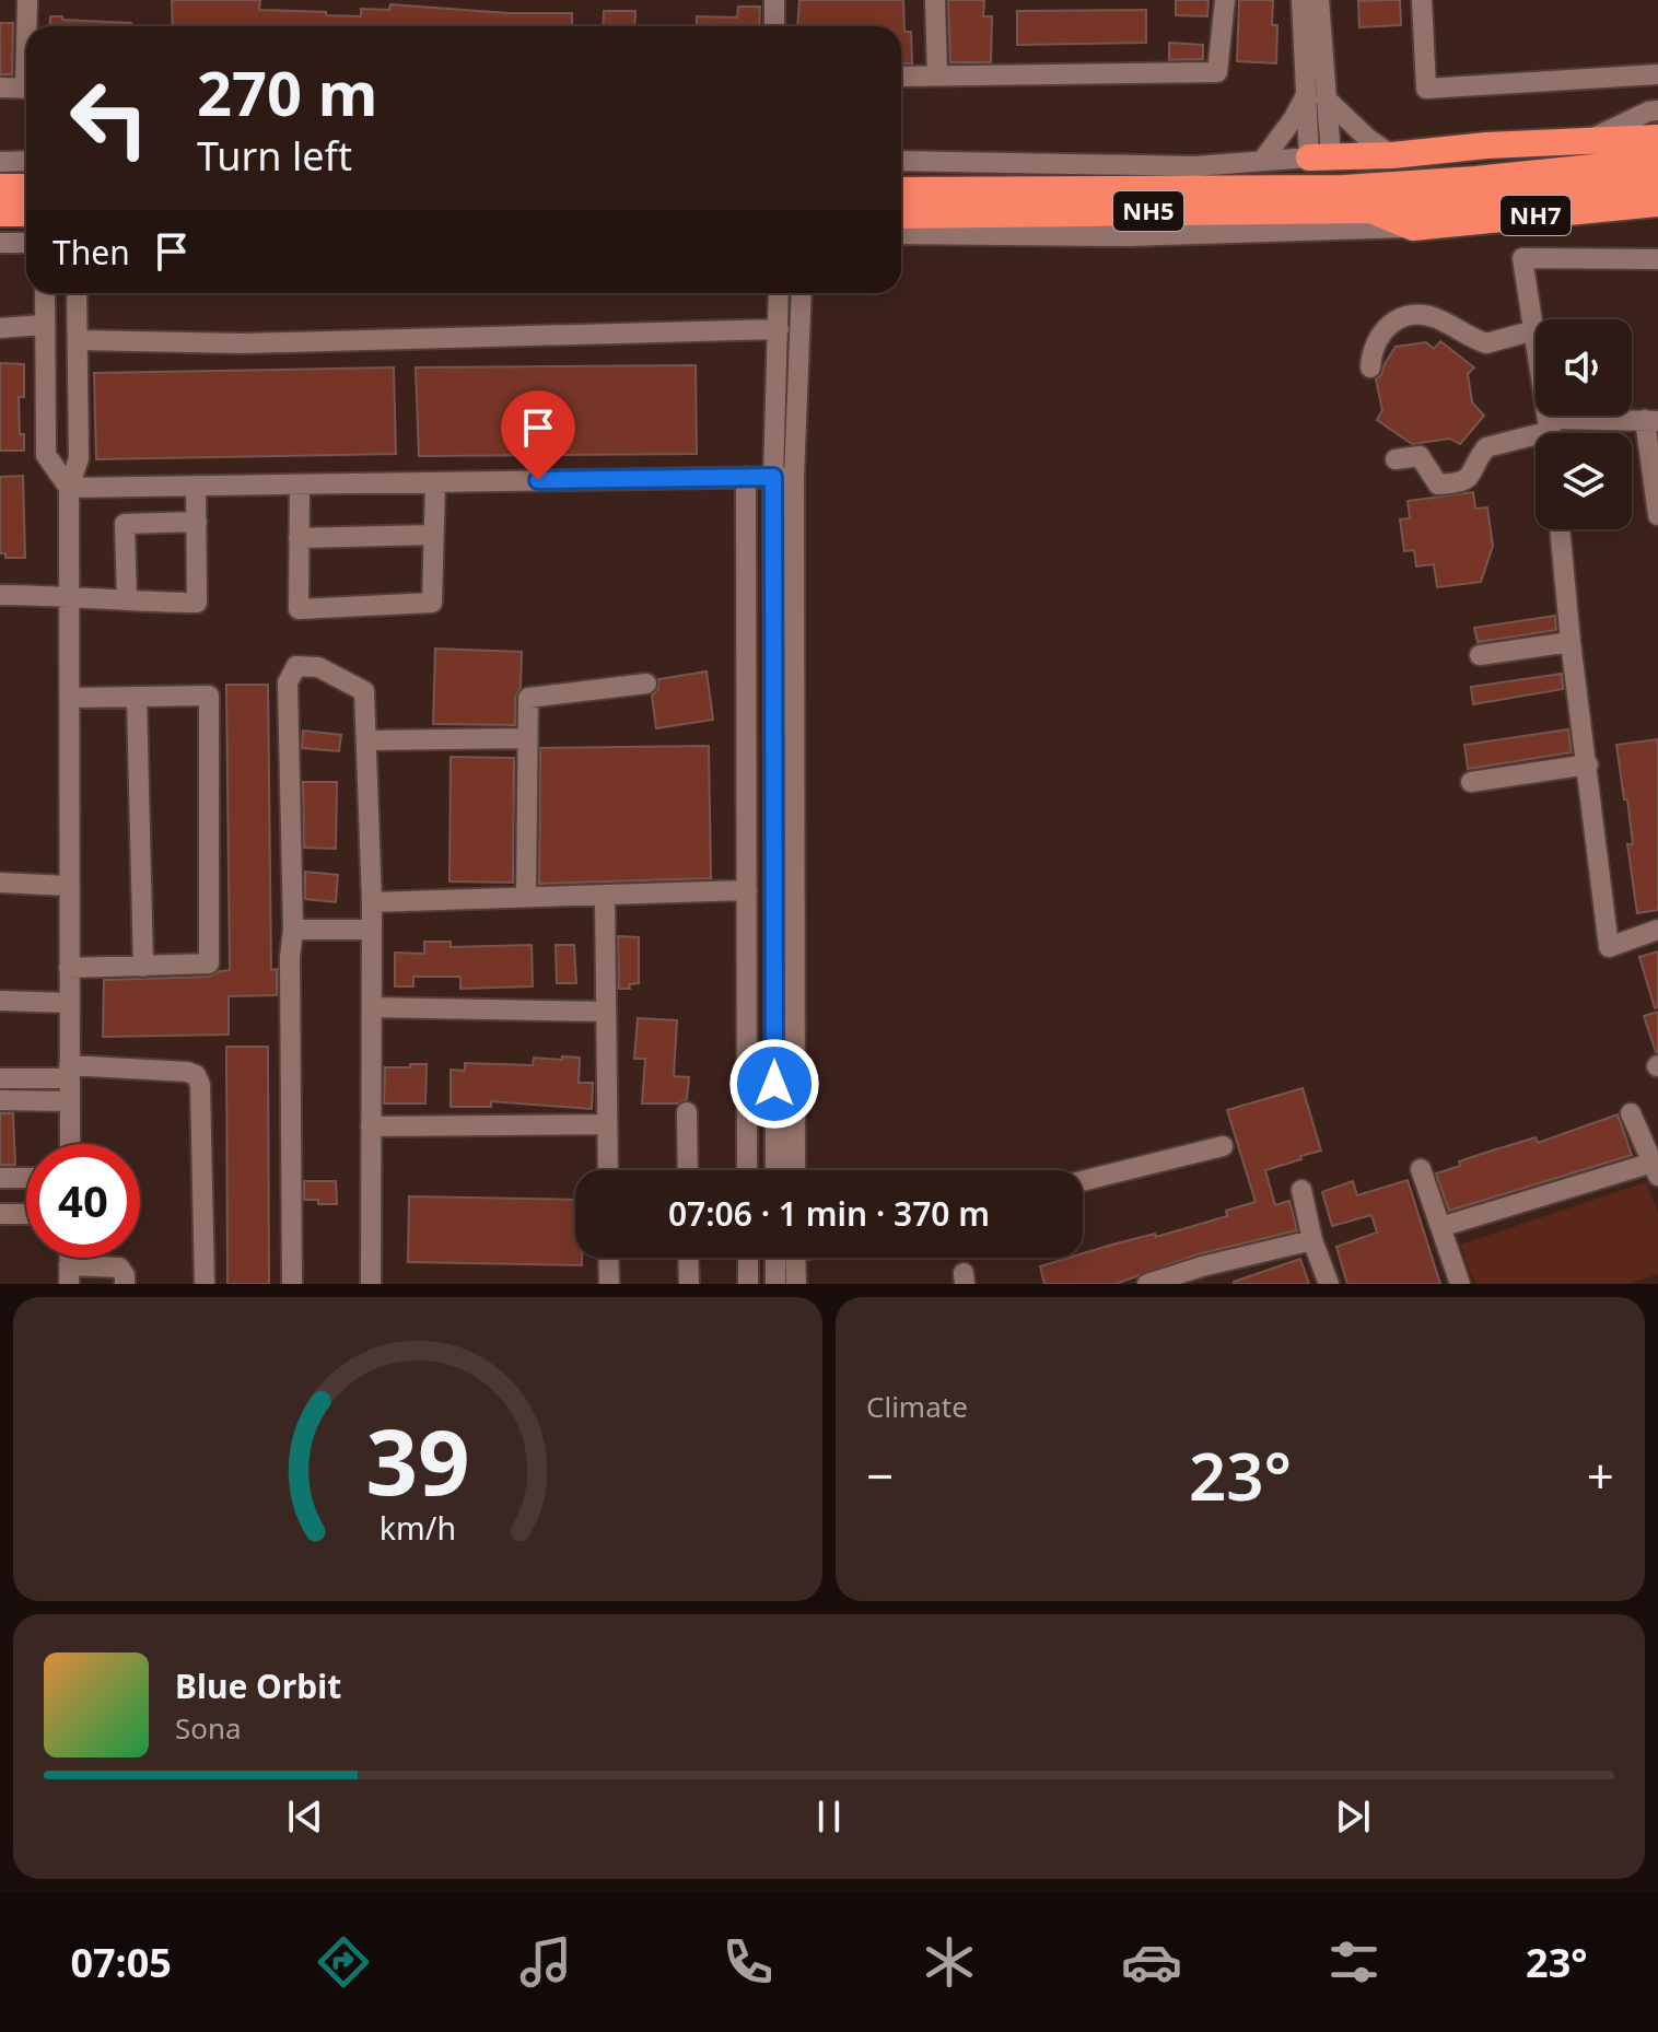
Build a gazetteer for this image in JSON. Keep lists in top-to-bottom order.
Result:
{
  "streets": {
    "highway": ["NH5", "NH7"]
  },
  "crossings": [
    ["NH5", "NH7"]
  ],
  "page": {
    "turn": ["270 m", "Turn left"],
    "then": "Then",
    "limit": "40",
    "trip": "07:06 · 1 min · 370 m",
    "tile": "Climate",
    "heat": ["−", "23°", "+"],
    "song": ["Blue Orbit", "Sona"],
    "tabs": ["07:05", "23°"],
    "gauge": ["39", "km/h"]
  }
}
